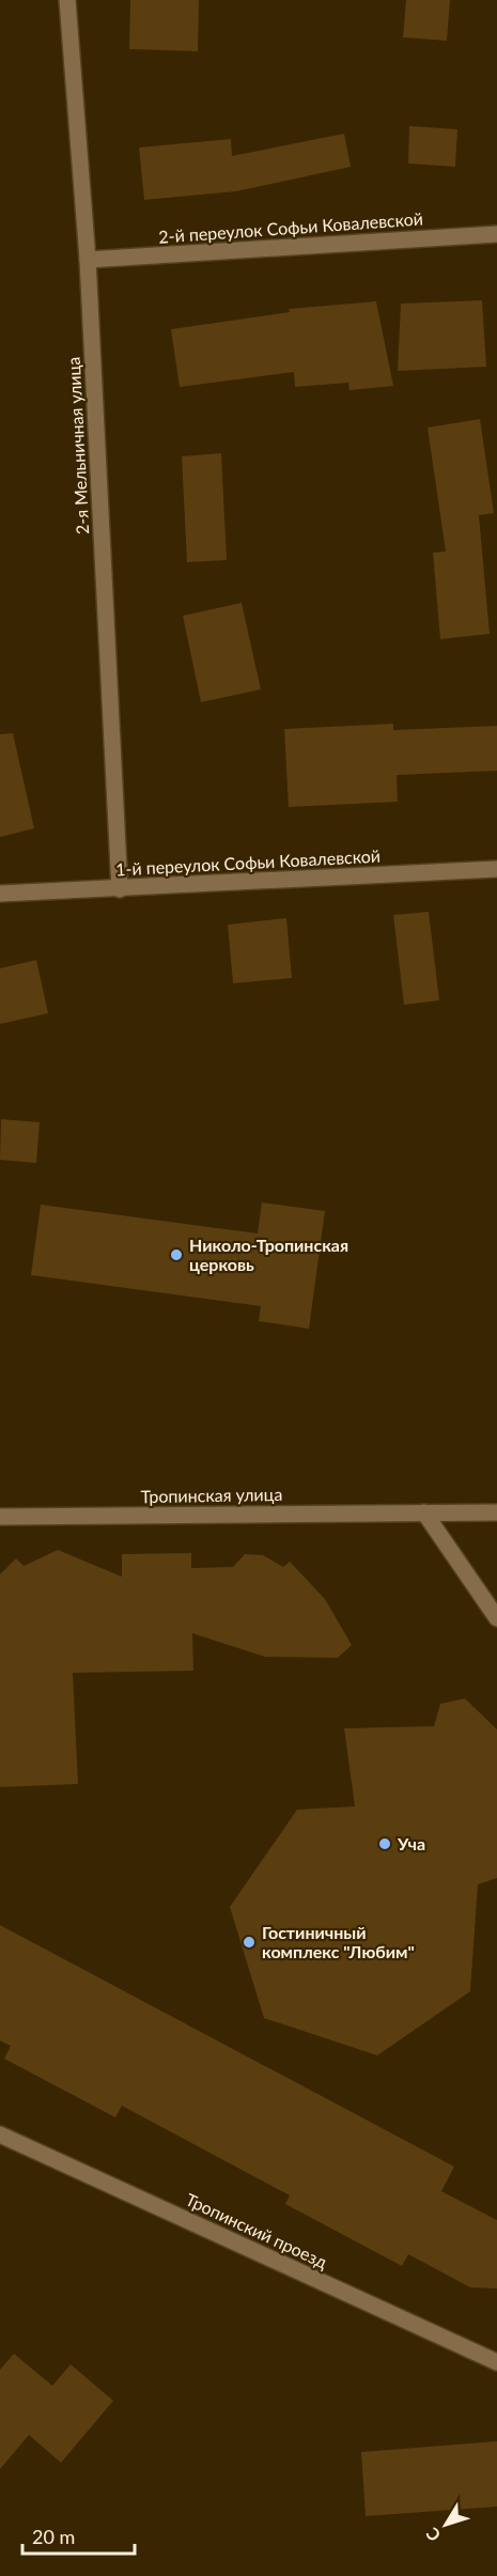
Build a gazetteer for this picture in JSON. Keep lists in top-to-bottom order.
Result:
{
  "streets": {
    "street": [
      "2-й переулок Софьи Ковалевской",
      "2-я Мельничная улица",
      "1-й переулок Софьи Ковалевской",
      "Тропинская улица",
      "Тропинский проезд"
    ]
  },
  "crossings": [
    ["2-й переулок Софьи Ковалевской", "2-я Мельничная улица"],
    ["2-я Мельничная улица", "1-й переулок Софьи Ковалевской"]
  ],
  "places": ["Николо-Тропинская церковь", "Уча", "Гостиничный комплекс \"Любим\""],
  "scale_bar": "20 m",
  "north": "bottom left"
}
